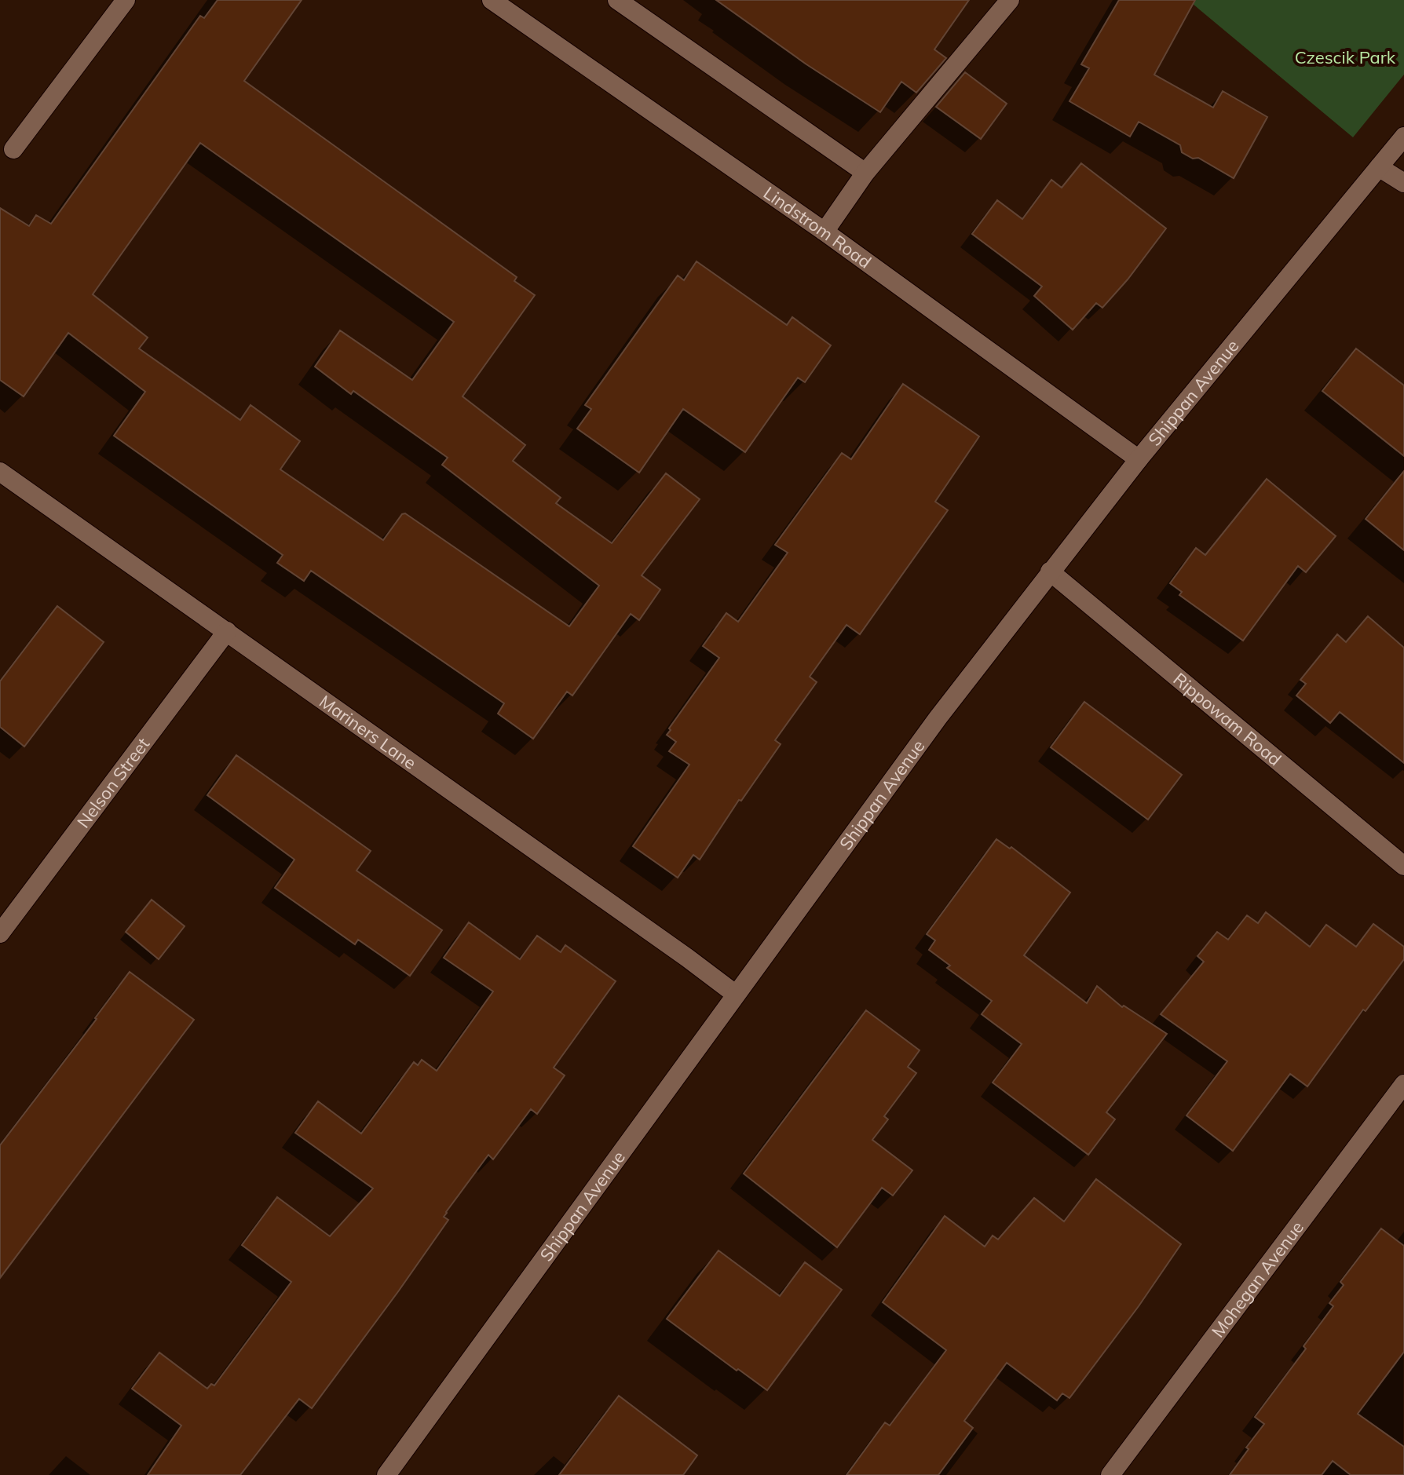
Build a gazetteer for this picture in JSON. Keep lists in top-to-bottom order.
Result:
{
  "streets": {
    "street": [
      "Lindstrom Road",
      "Shippan Avenue",
      "Rippowam Road",
      "Mariners Lane",
      "Nelson Street",
      "Mohegan Avenue"
    ]
  },
  "crossings": [
    ["Lindstrom Road", "Shippan Avenue"],
    ["Shippan Avenue", "Rippowam Road"],
    ["Shippan Avenue", "Mariners Lane"],
    ["Mariners Lane", "Nelson Street"]
  ],
  "parks": ["Czescik Park"]
}
